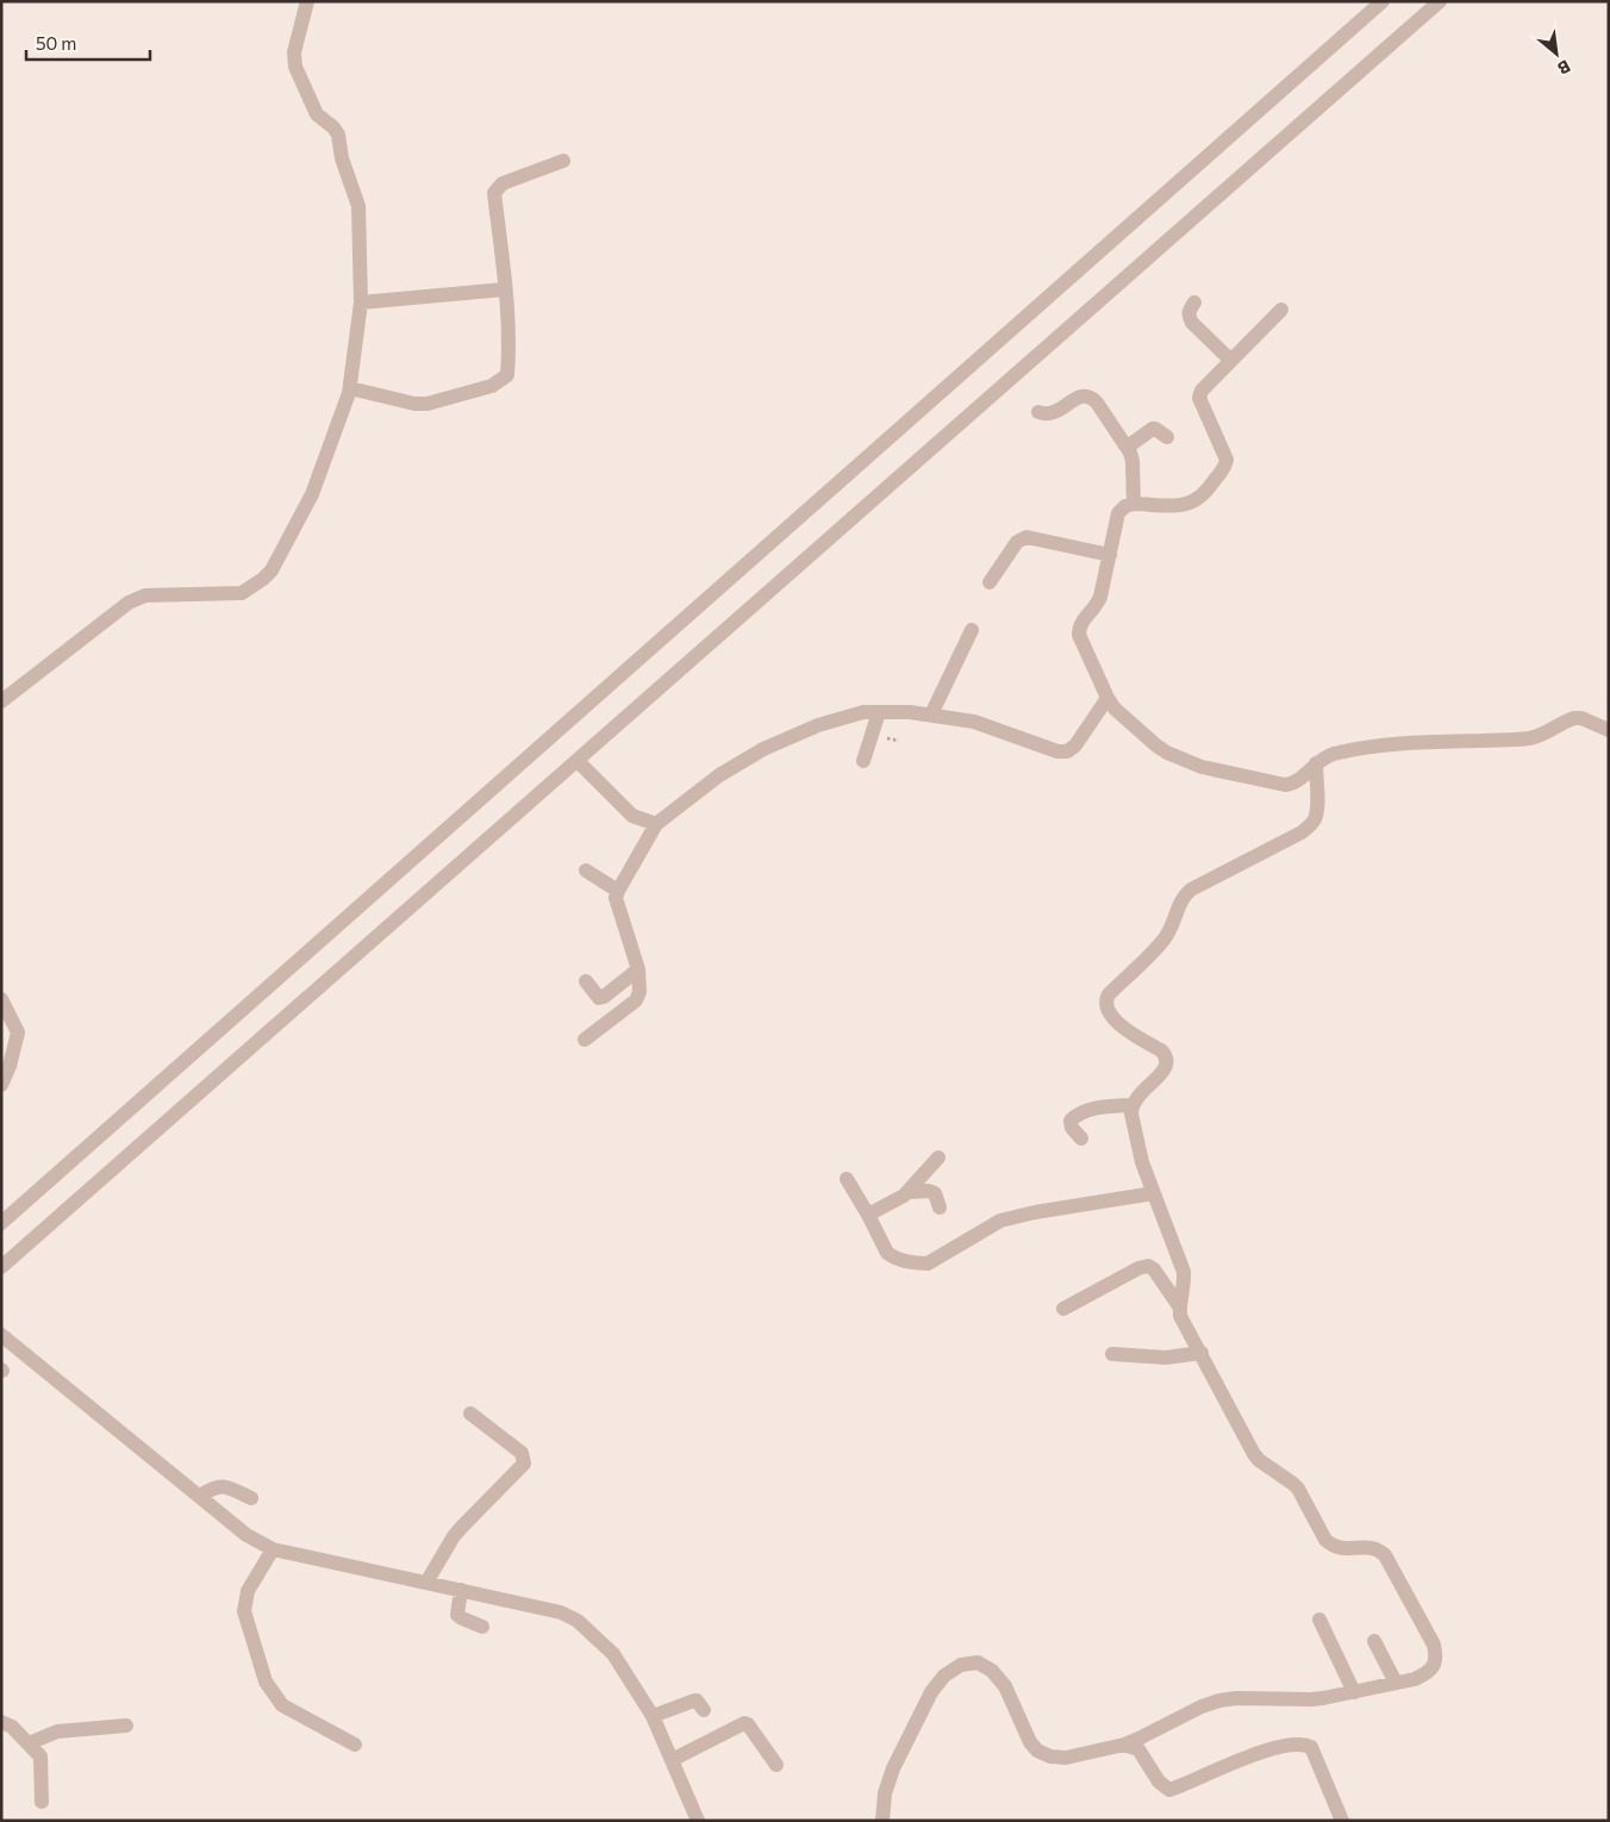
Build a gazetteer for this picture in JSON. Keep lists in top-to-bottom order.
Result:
{
  "scale_bar": "50 m",
  "north": "bottom right"
}
